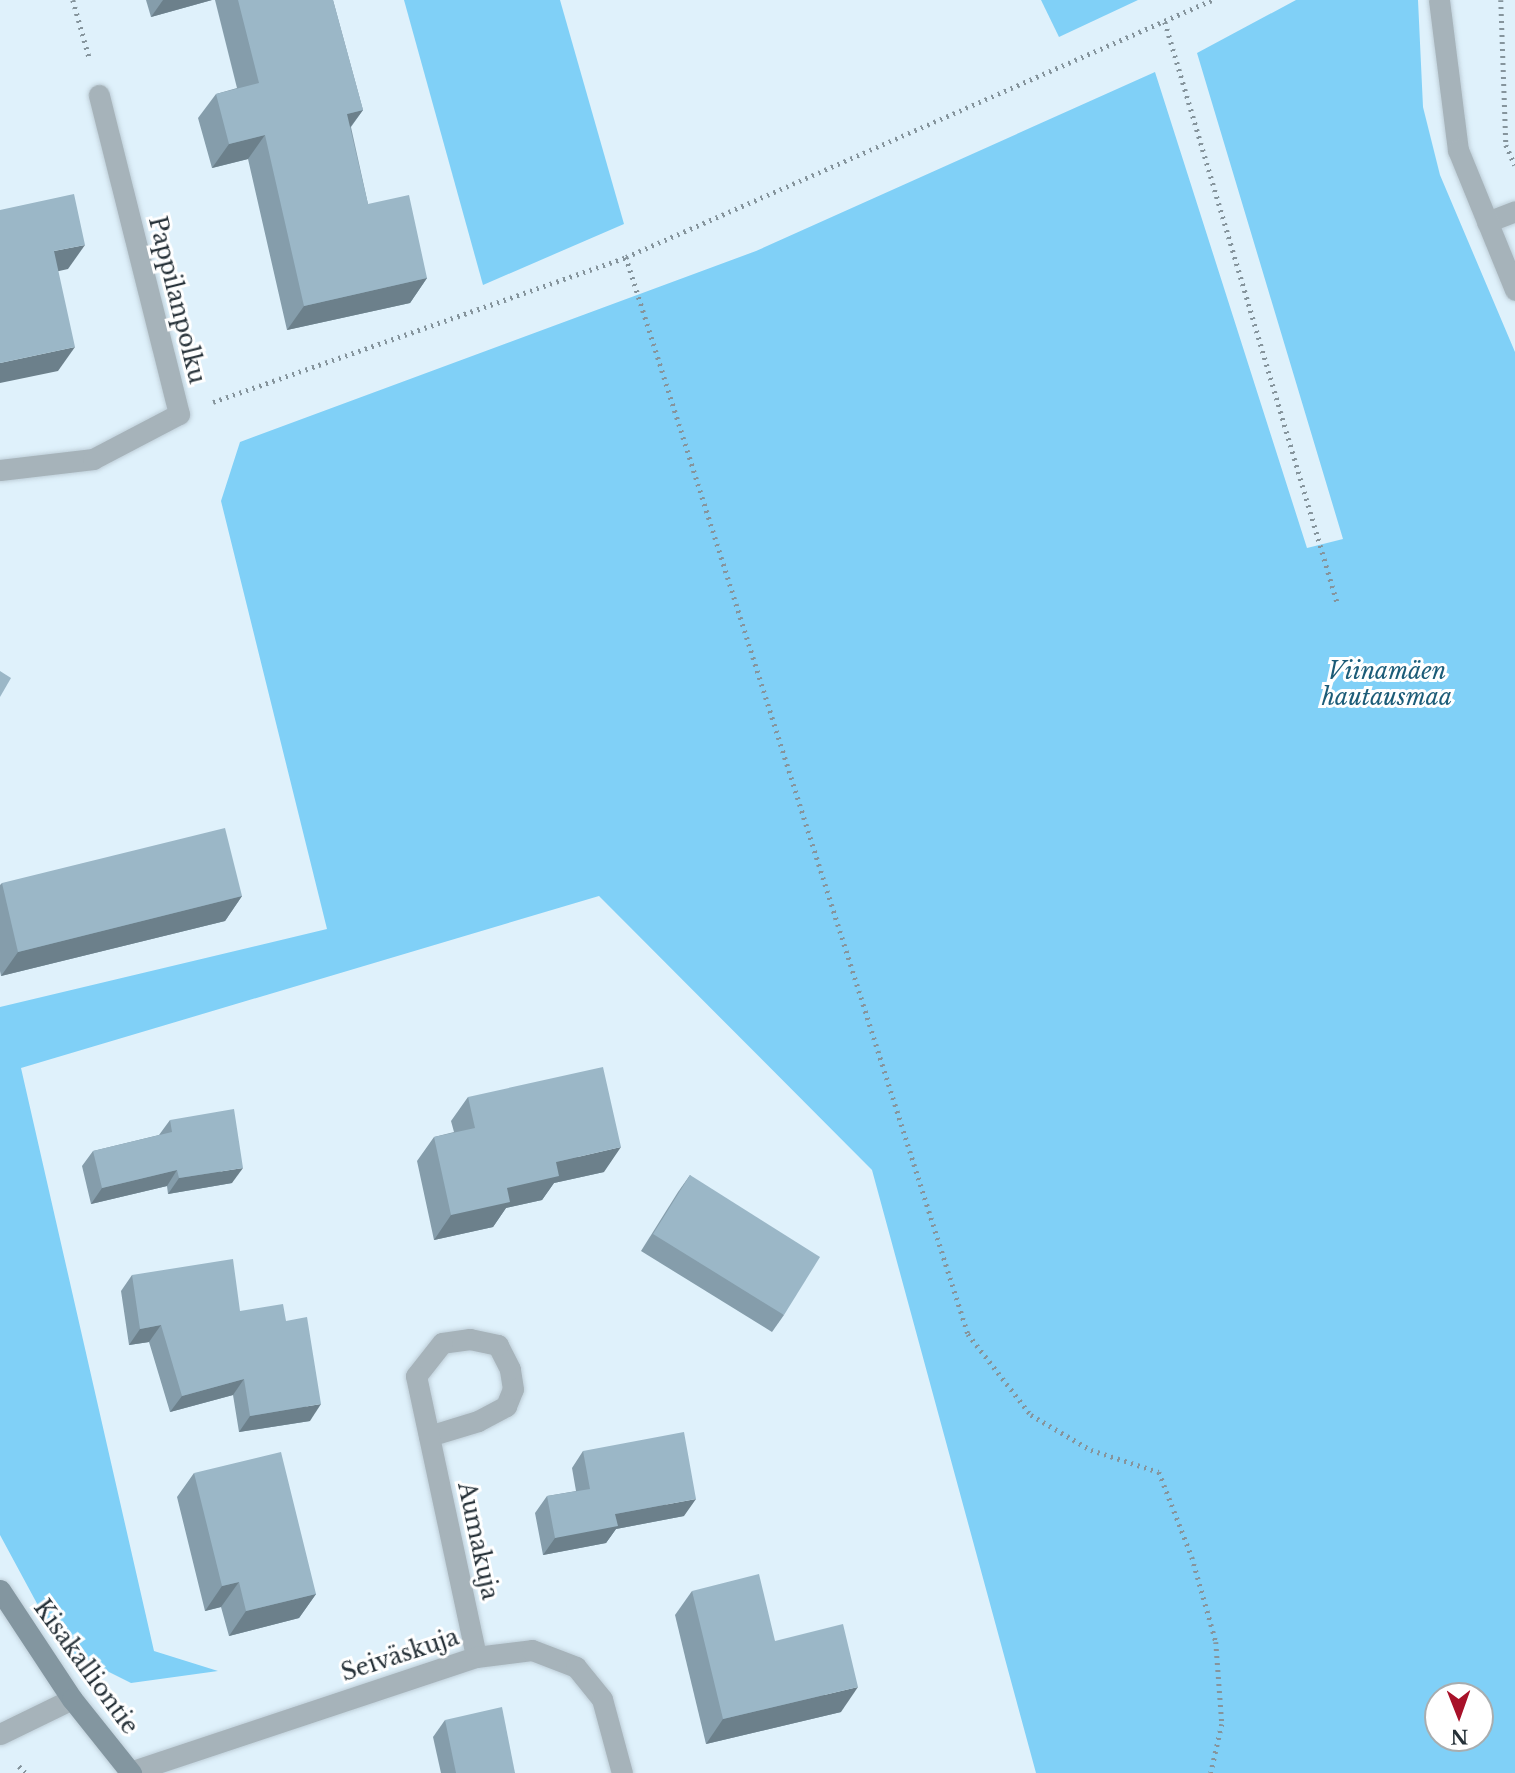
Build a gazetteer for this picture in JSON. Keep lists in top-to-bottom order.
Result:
{
  "streets": {
    "street": [
      "Pappilanpolku",
      "Aumakuja",
      "Seiväskuja",
      "Kisakalliontie"
    ]
  },
  "crossings": [
    ["Aumakuja", "Seiväskuja"],
    ["Seiväskuja", "Kisakalliontie"]
  ],
  "parks": ["Viinamäen hautausmaa"],
  "north": "bottom"
}
